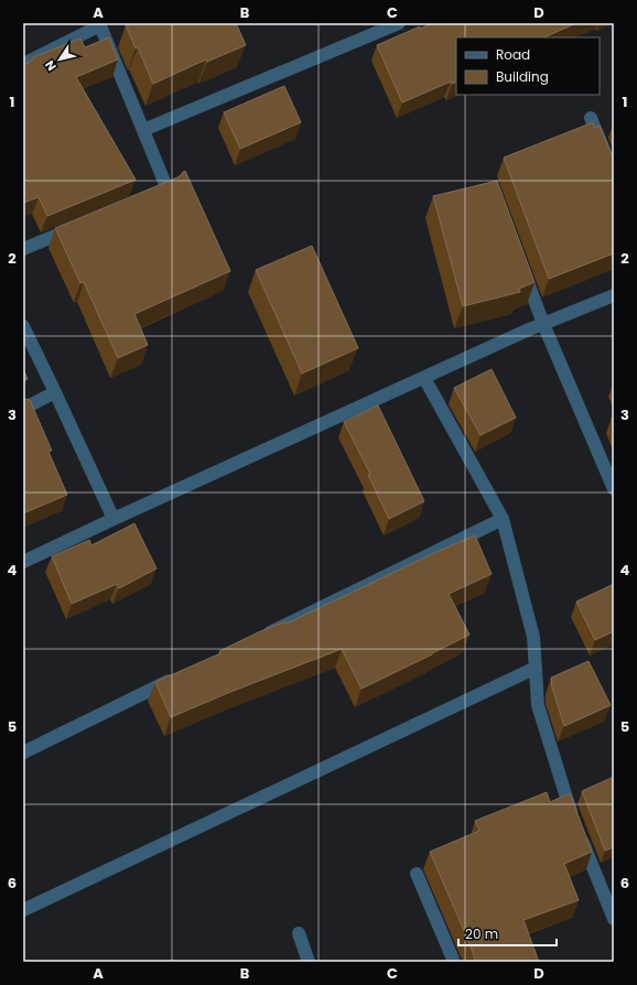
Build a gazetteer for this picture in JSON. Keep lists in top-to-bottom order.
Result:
{
  "legend": ["Road", "Building"],
  "scale_bar": "20 m",
  "north": "bottom left",
  "grid": {
    "columns": [
      "A",
      "B",
      "C",
      "D"
    ],
    "rows": [
      "1",
      "2",
      "3",
      "4",
      "5",
      "6"
    ]
  }
}
